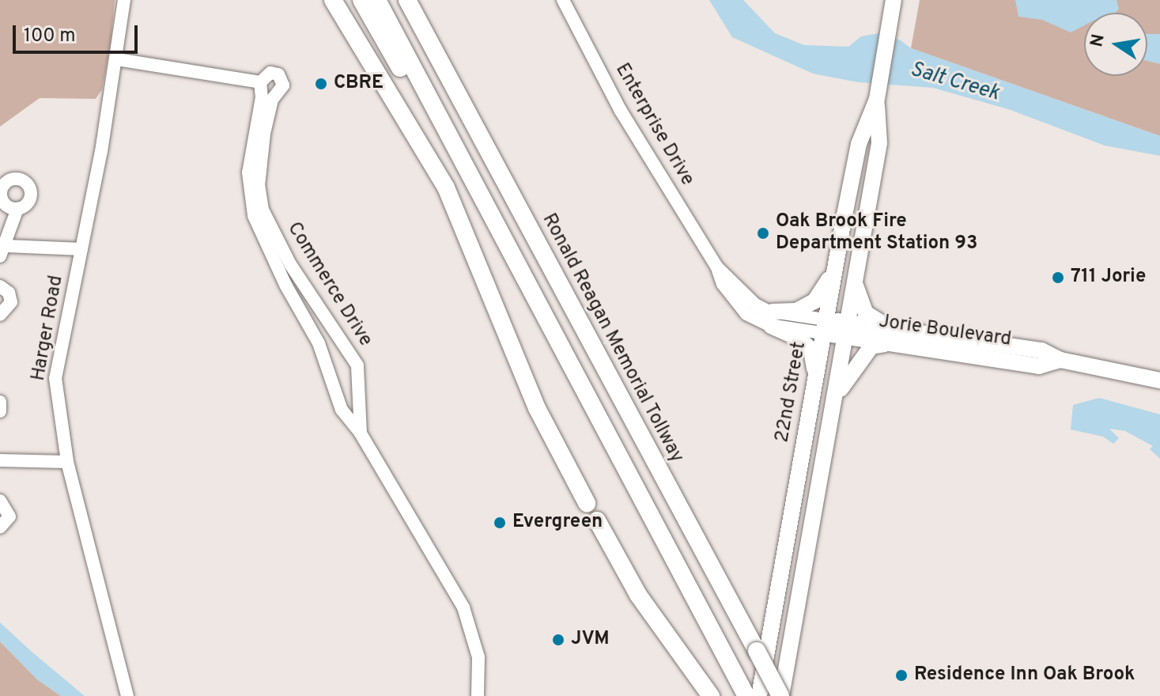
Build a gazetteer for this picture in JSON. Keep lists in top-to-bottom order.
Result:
{
  "streets": {
    "highway": ["Ronald Reagan Memorial Tollway"],
    "main road": ["Jorie Boulevard", "22nd Street"],
    "street": ["Enterprise Drive", "Commerce Drive", "Harger Road"]
  },
  "crossings": [
    ["Enterprise Drive", "Jorie Boulevard"],
    ["Enterprise Drive", "22nd Street"],
    ["Commerce Drive", "Harger Road"],
    ["Jorie Boulevard", "22nd Street"],
    ["Ronald Reagan Memorial Tollway", "22nd Street"]
  ],
  "water": ["Salt Creek"],
  "places": [
    "CBRE",
    "Oak Brook Fire Department Station 93",
    "711 Jorie",
    "Evergreen",
    "JVM",
    "Residence Inn Oak Brook"
  ],
  "scale_bar": "100 m",
  "north": "left"
}
